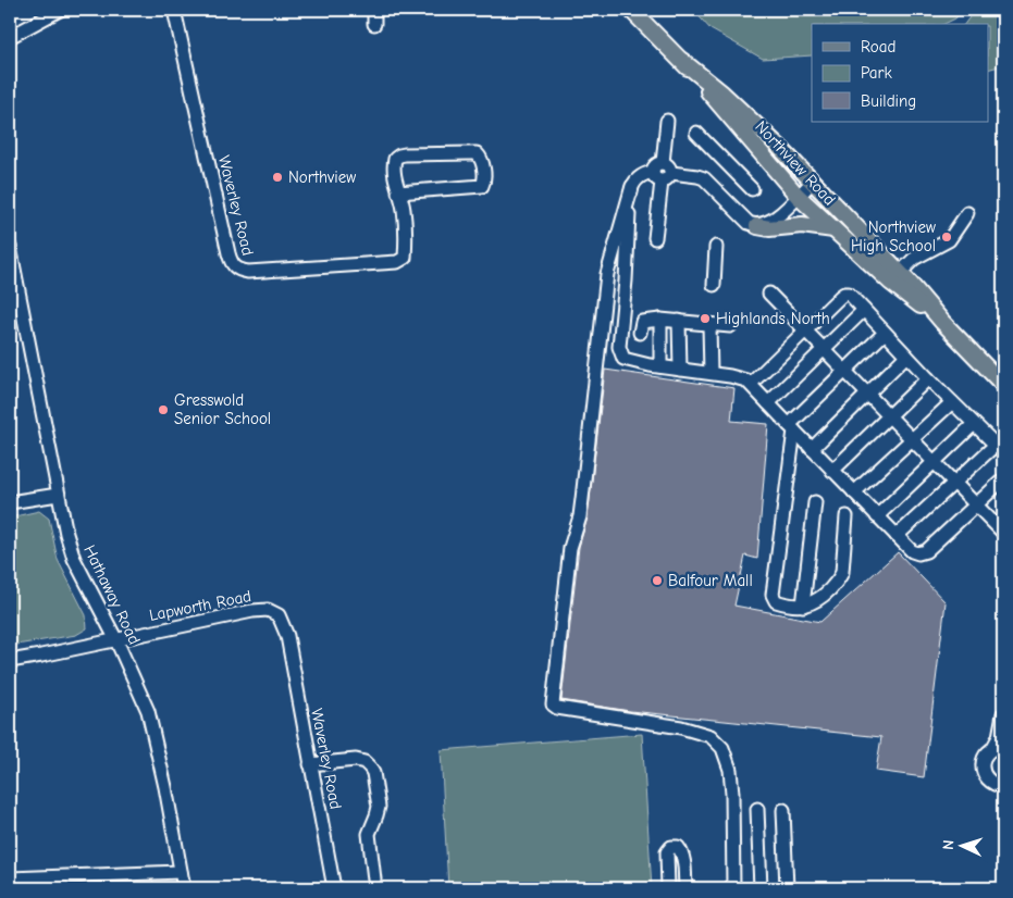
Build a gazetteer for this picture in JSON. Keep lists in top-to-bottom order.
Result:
{
  "streets": {
    "main road": ["Northview Road"],
    "street": ["Waverley Road", "Hathaway Road", "Lapworth Road"]
  },
  "crossings": [
    ["Waverley Road", "Lapworth Road"],
    ["Hathaway Road", "Lapworth Road"]
  ],
  "places": [
    "Northview",
    "Northview High School",
    "Highlands North",
    "Gresswold Senior School",
    "Balfour Mall"
  ],
  "legend": ["Road", "Park", "Building"],
  "north": "left"
}
